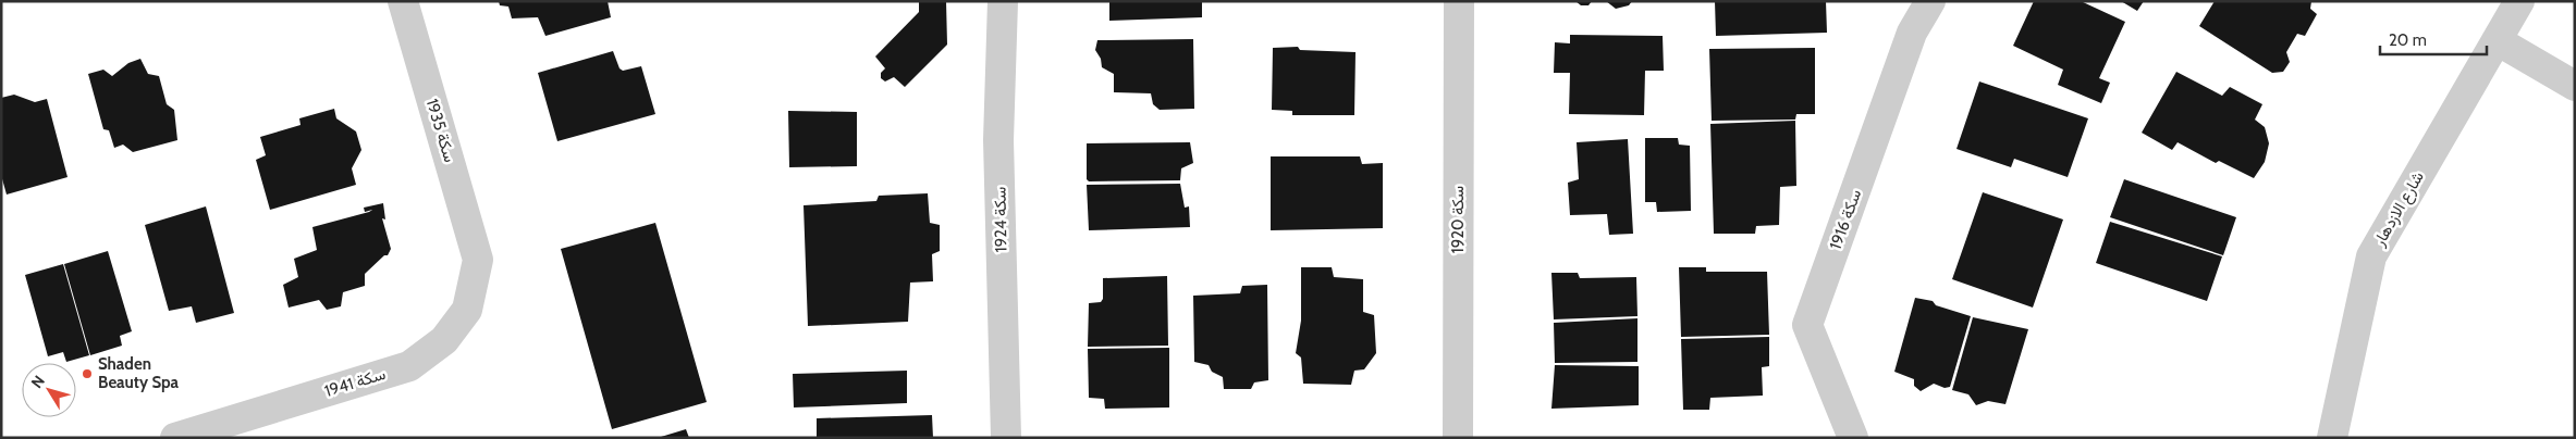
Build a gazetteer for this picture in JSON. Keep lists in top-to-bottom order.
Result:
{
  "streets": {
    "street": [
      "سكة 1935",
      "شارع الازدهار",
      "سكة 1924",
      "سكة 1920",
      "سكة 1916",
      "سكة 1941"
    ]
  },
  "crossings": [
    ["سكة 1935", "سكة 1941"]
  ],
  "places": ["Shaden Beauty Spa"],
  "scale_bar": "20 m",
  "north": "top left"
}
